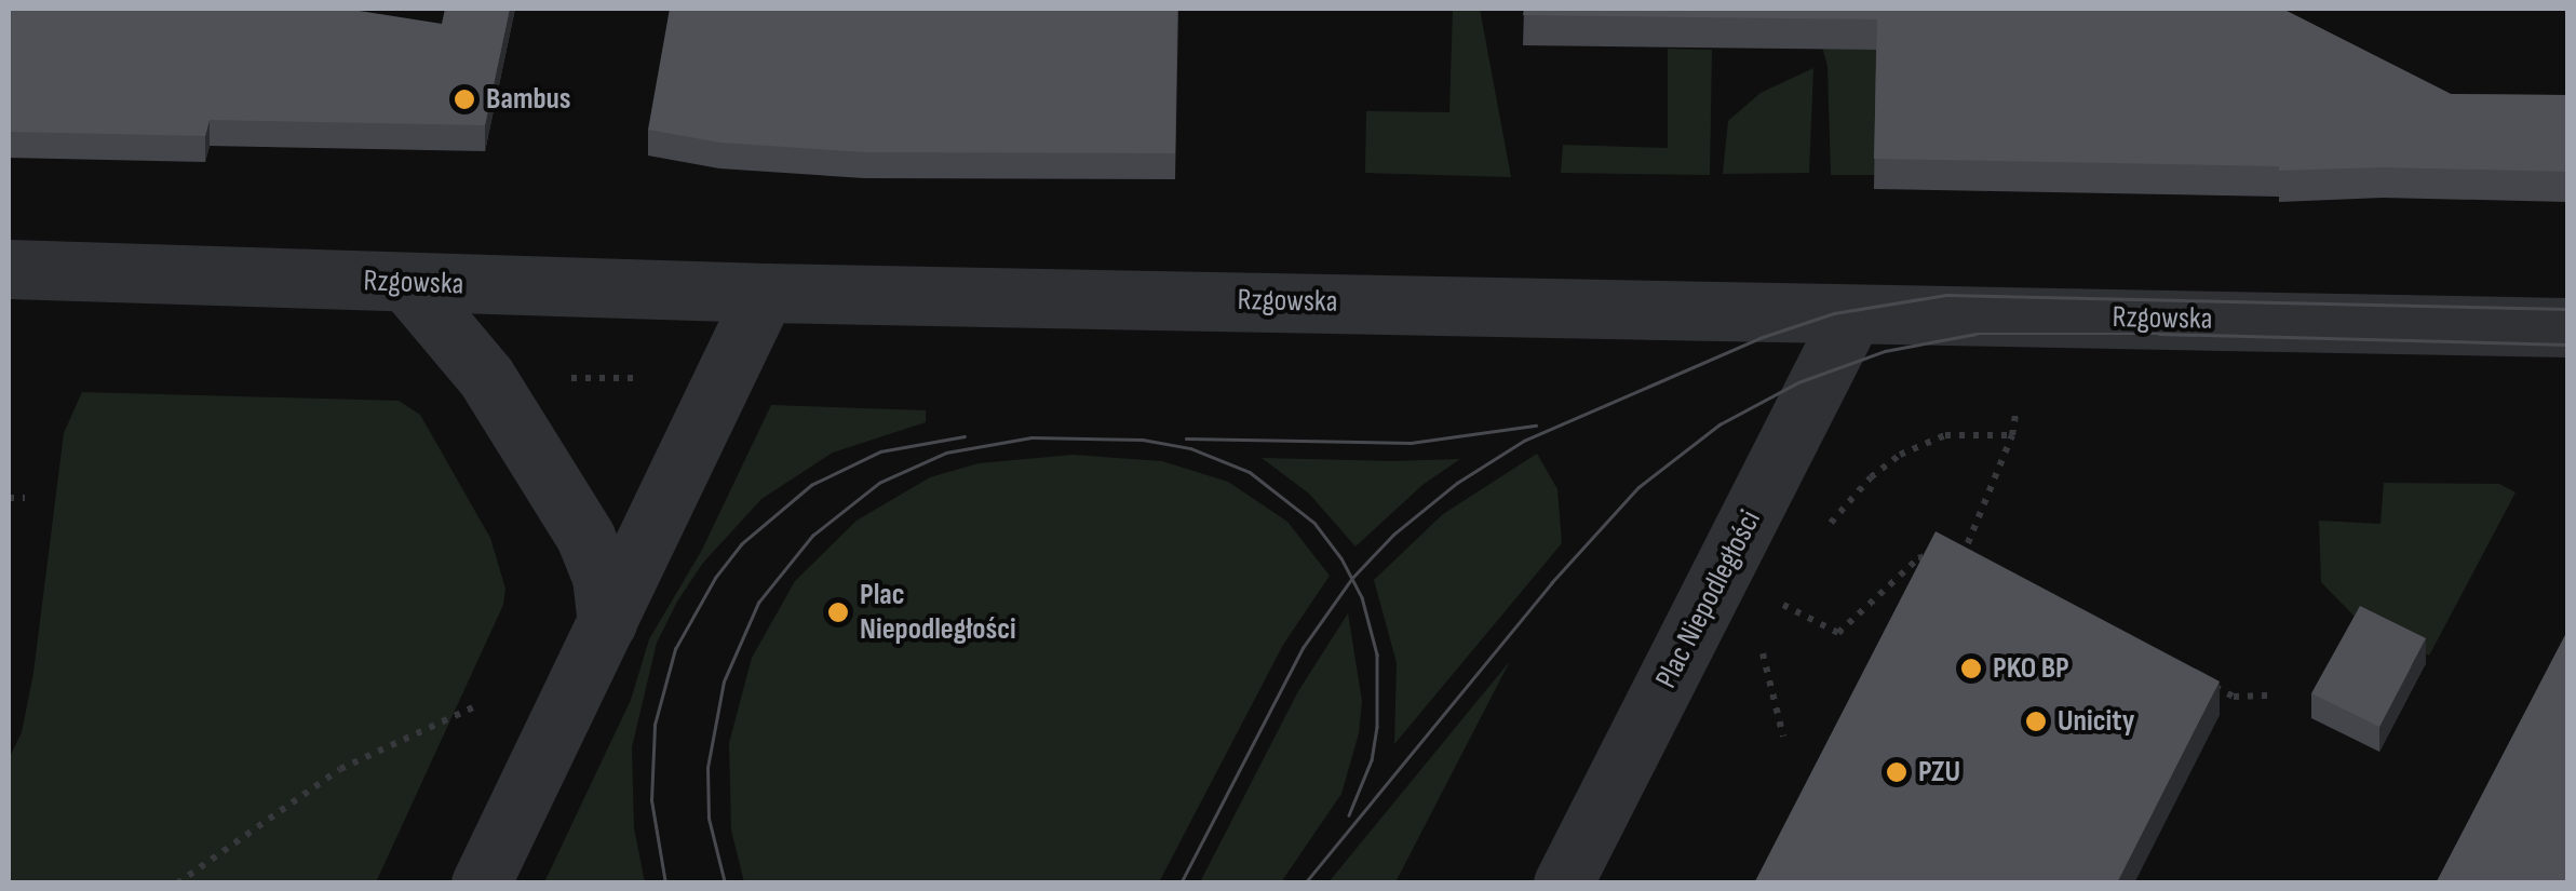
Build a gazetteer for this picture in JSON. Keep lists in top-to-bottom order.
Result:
{
  "streets": {
    "street": ["Rzgowska", "Plac Niepodległości"]
  },
  "crossings": [
    ["Rzgowska", "Plac Niepodległości"]
  ],
  "places": [
    "Bambus",
    "Plac Niepodległości",
    "PKO BP",
    "Unicity",
    "PZU"
  ]
}
